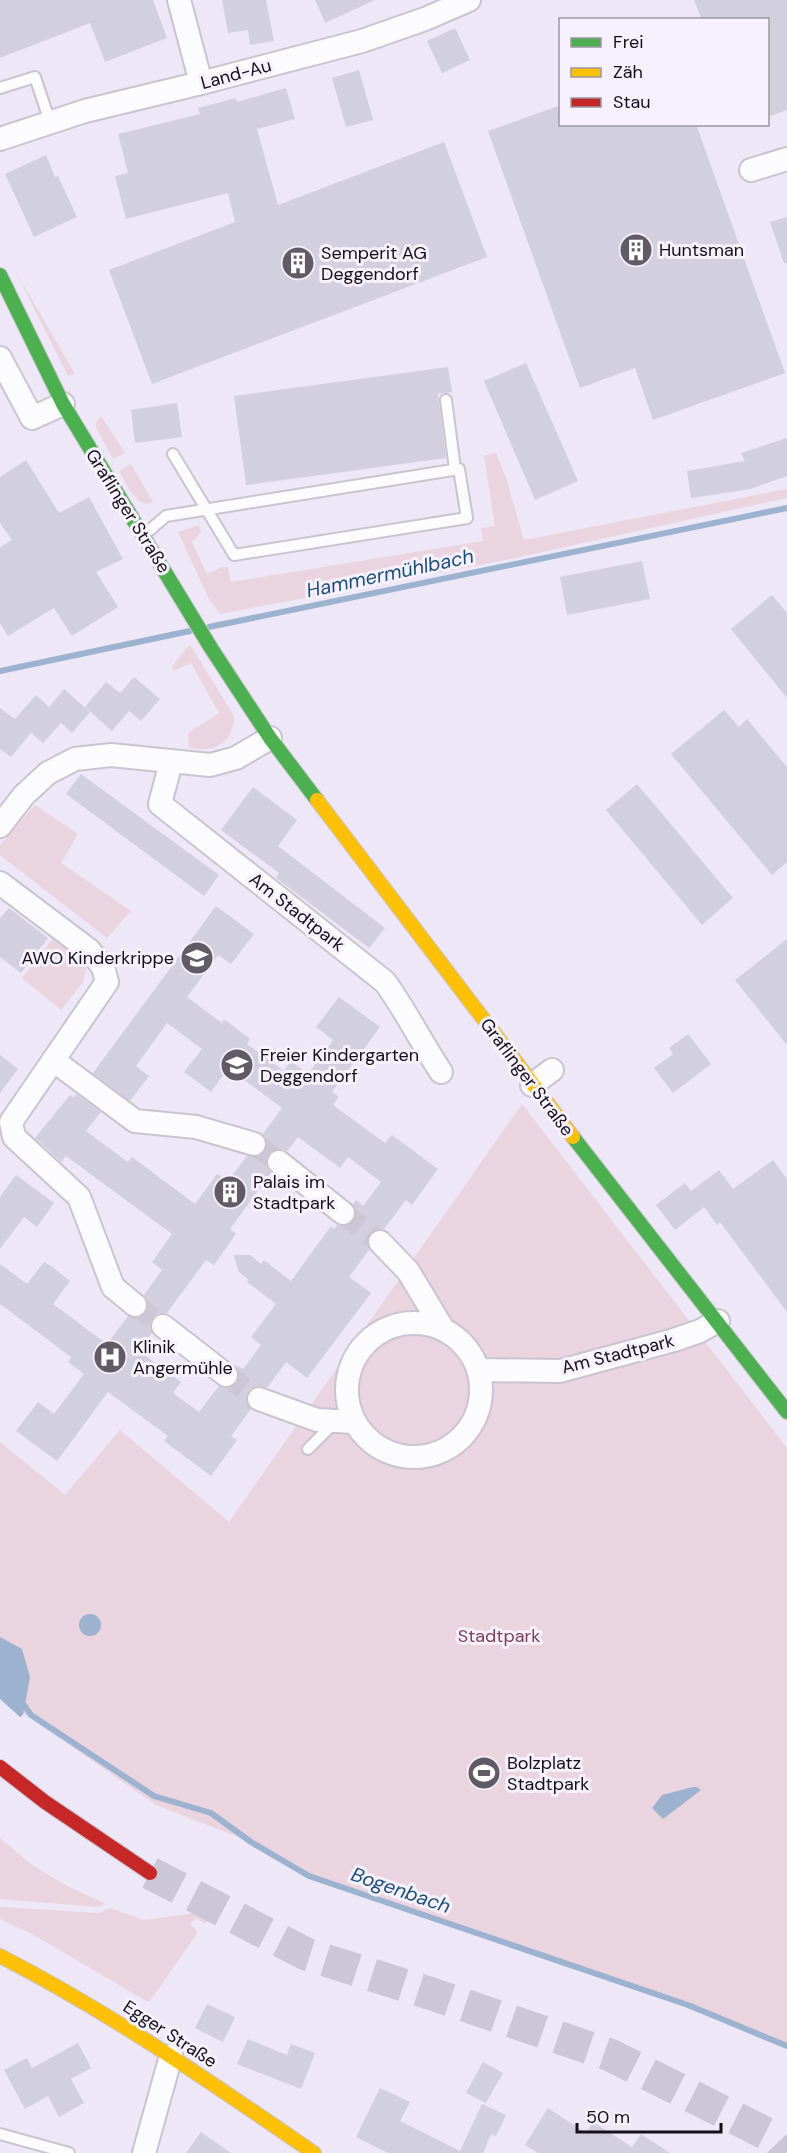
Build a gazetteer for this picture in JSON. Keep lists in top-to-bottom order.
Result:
{
  "streets": {
    "main road": ["Graflinger Straße", "Egger Straße"],
    "street": ["Land-Au", "Am Stadtpark"]
  },
  "crossings": [
    ["Graflinger Straße", "Am Stadtpark"]
  ],
  "water": ["Hammermühlbach", "Bogenbach"],
  "parks": ["Stadtpark"],
  "places": {
    "building": ["Huntsman", "Semperit AG Deggendorf", "Palais im Stadtpark"],
    "school or university": ["AWO Kinderkrippe", "Freier Kindergarten Deggendorf"],
    "hospital": ["Klinik Angermühle"],
    "sports": ["Bolzplatz Stadtpark"]
  },
  "legend": ["Frei", "Zäh", "Stau"],
  "scale_bar": "50 m"
}
